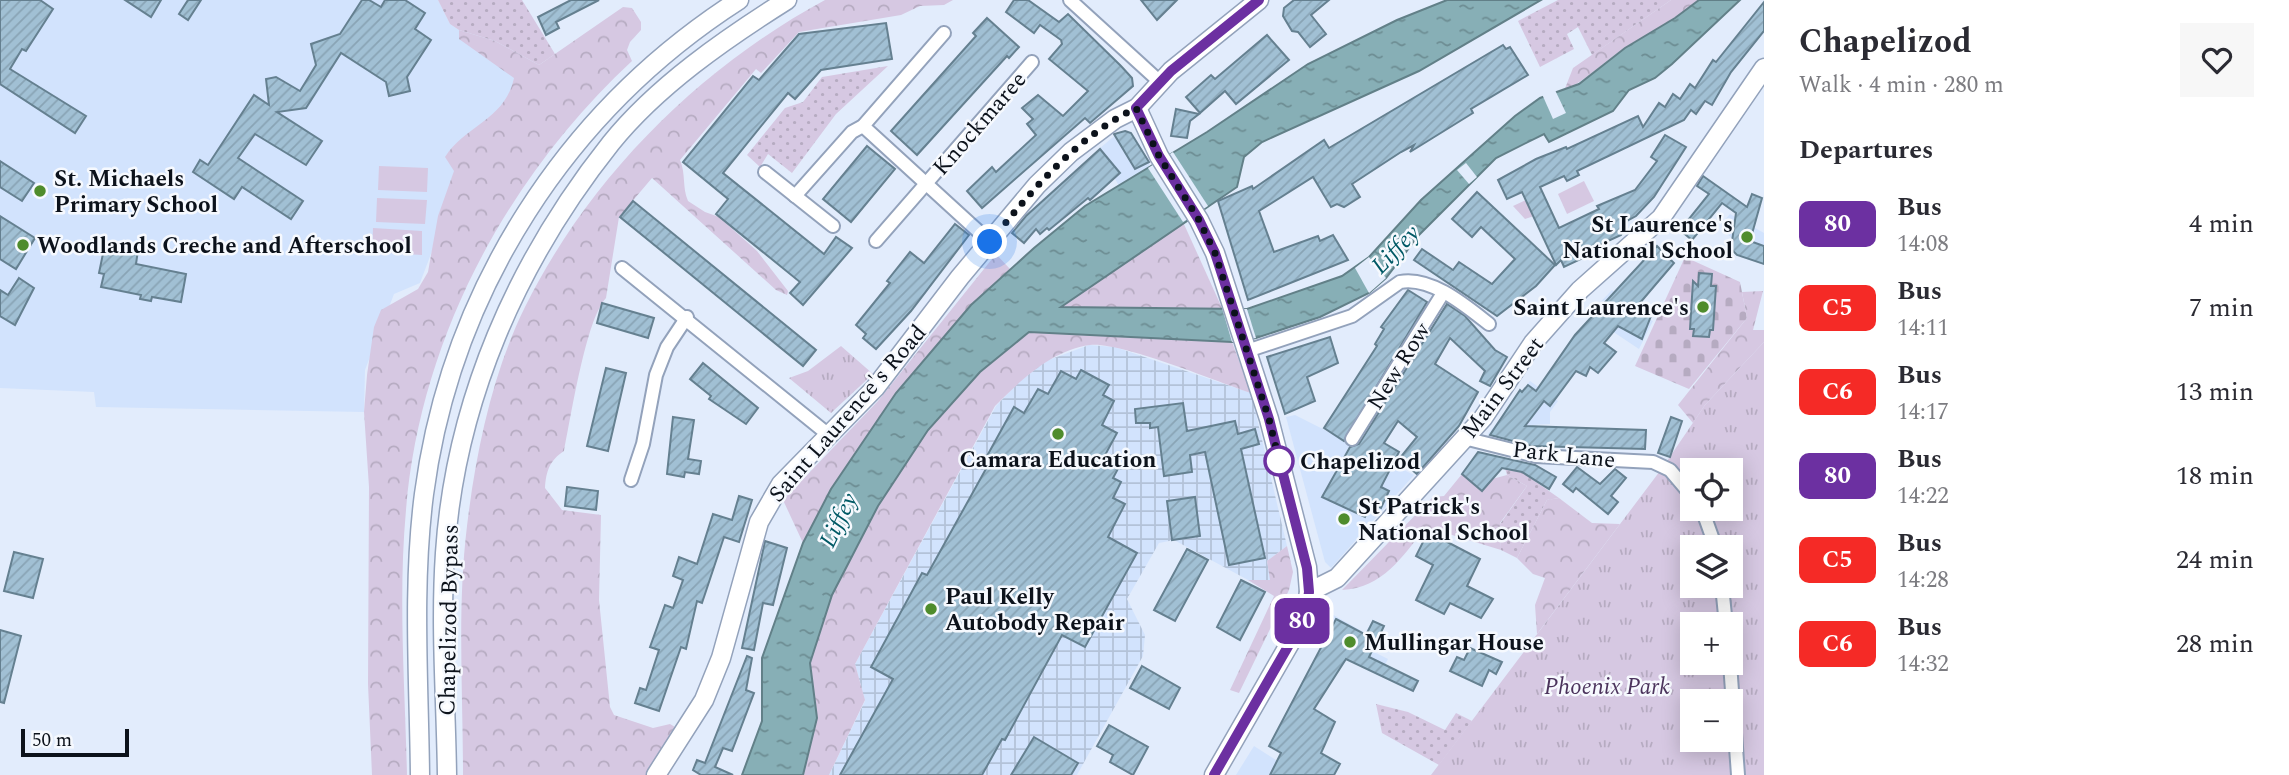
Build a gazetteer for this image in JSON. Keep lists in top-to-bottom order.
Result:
{
  "streets": {
    "main road": ["Main Street", "Saint Laurence's Road", "Chapelizod Bypass"],
    "street": ["Knockmaree", "New Row", "Park Lane"]
  },
  "crossings": [
    ["Knockmaree", "Saint Laurence's Road"],
    ["Main Street", "Park Lane"]
  ],
  "water": ["Liffey"],
  "parks": ["Phoenix Park"],
  "places": [
    "St. Michaels Primary School",
    "St Laurence's National School",
    "Woodlands Creche and Afterschool",
    "Saint Laurence's",
    "Camara Education",
    "Chapelizod",
    "St Patrick's National School",
    "Paul Kelly Autobody Repair",
    "Mullingar House"
  ],
  "lines": ["bus line 80"],
  "scale_bar": "50 m",
  "page": {
    "on_map": "80",
    "heading": [
      ["Chapelizod", "Walk · 4 min · 280 m"],
      "Departures"
    ],
    "list": [
      {
        "mark": "80",
        "name": "Bus",
        "note": "14:08",
        "value": "4 min"
      },
      {
        "mark": "C5",
        "name": "Bus",
        "note": "14:11",
        "value": "7 min"
      },
      {
        "mark": "C6",
        "name": "Bus",
        "note": "14:17",
        "value": "13 min"
      },
      {
        "mark": "80",
        "name": "Bus",
        "note": "14:22",
        "value": "18 min"
      },
      {
        "mark": "C5",
        "name": "Bus",
        "note": "14:28",
        "value": "24 min"
      },
      {
        "mark": "C6",
        "name": "Bus",
        "note": "14:32",
        "value": "28 min"
      }
    ],
    "map_buttons": ["+", "−"],
    "scale": "50 m"
  }
}
